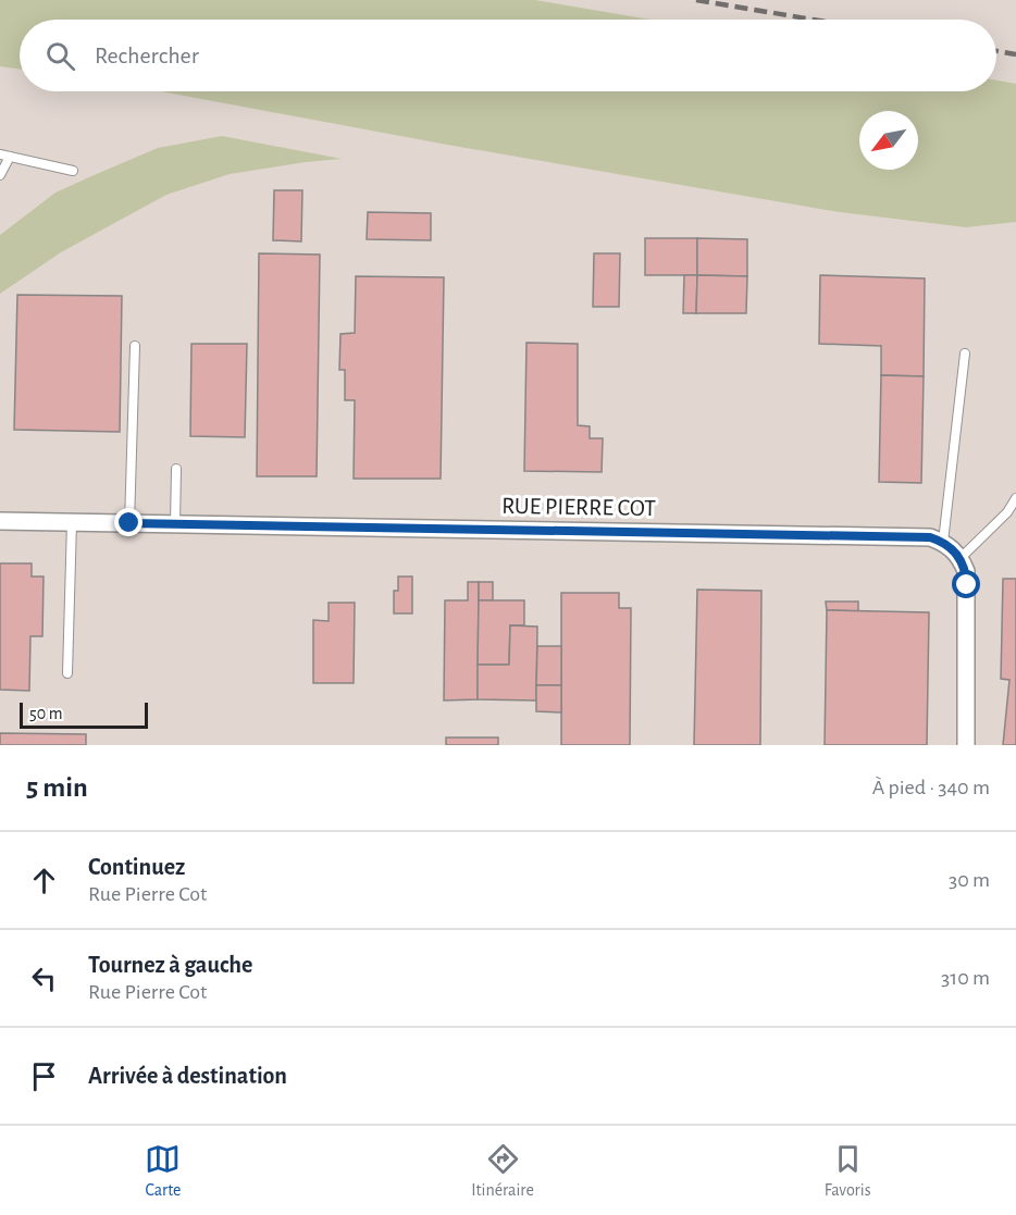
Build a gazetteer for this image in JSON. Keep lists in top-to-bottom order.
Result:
{
  "streets": {
    "street": ["RUE PIERRE COT"]
  },
  "scale_bar": "50 m",
  "north": "bottom left",
  "page": {
    "search": "Rechercher",
    "scale": "50 m",
    "heading": ["5 min", "À pied · 340 m"],
    "list": [
      ["Continuez", "Rue Pierre Cot", "30 m"],
      ["Tournez à gauche", "Rue Pierre Cot", "310 m"],
      "Arrivée à destination"
    ],
    "nav": ["Carte", "Itinéraire", "Favoris"]
  }
}
